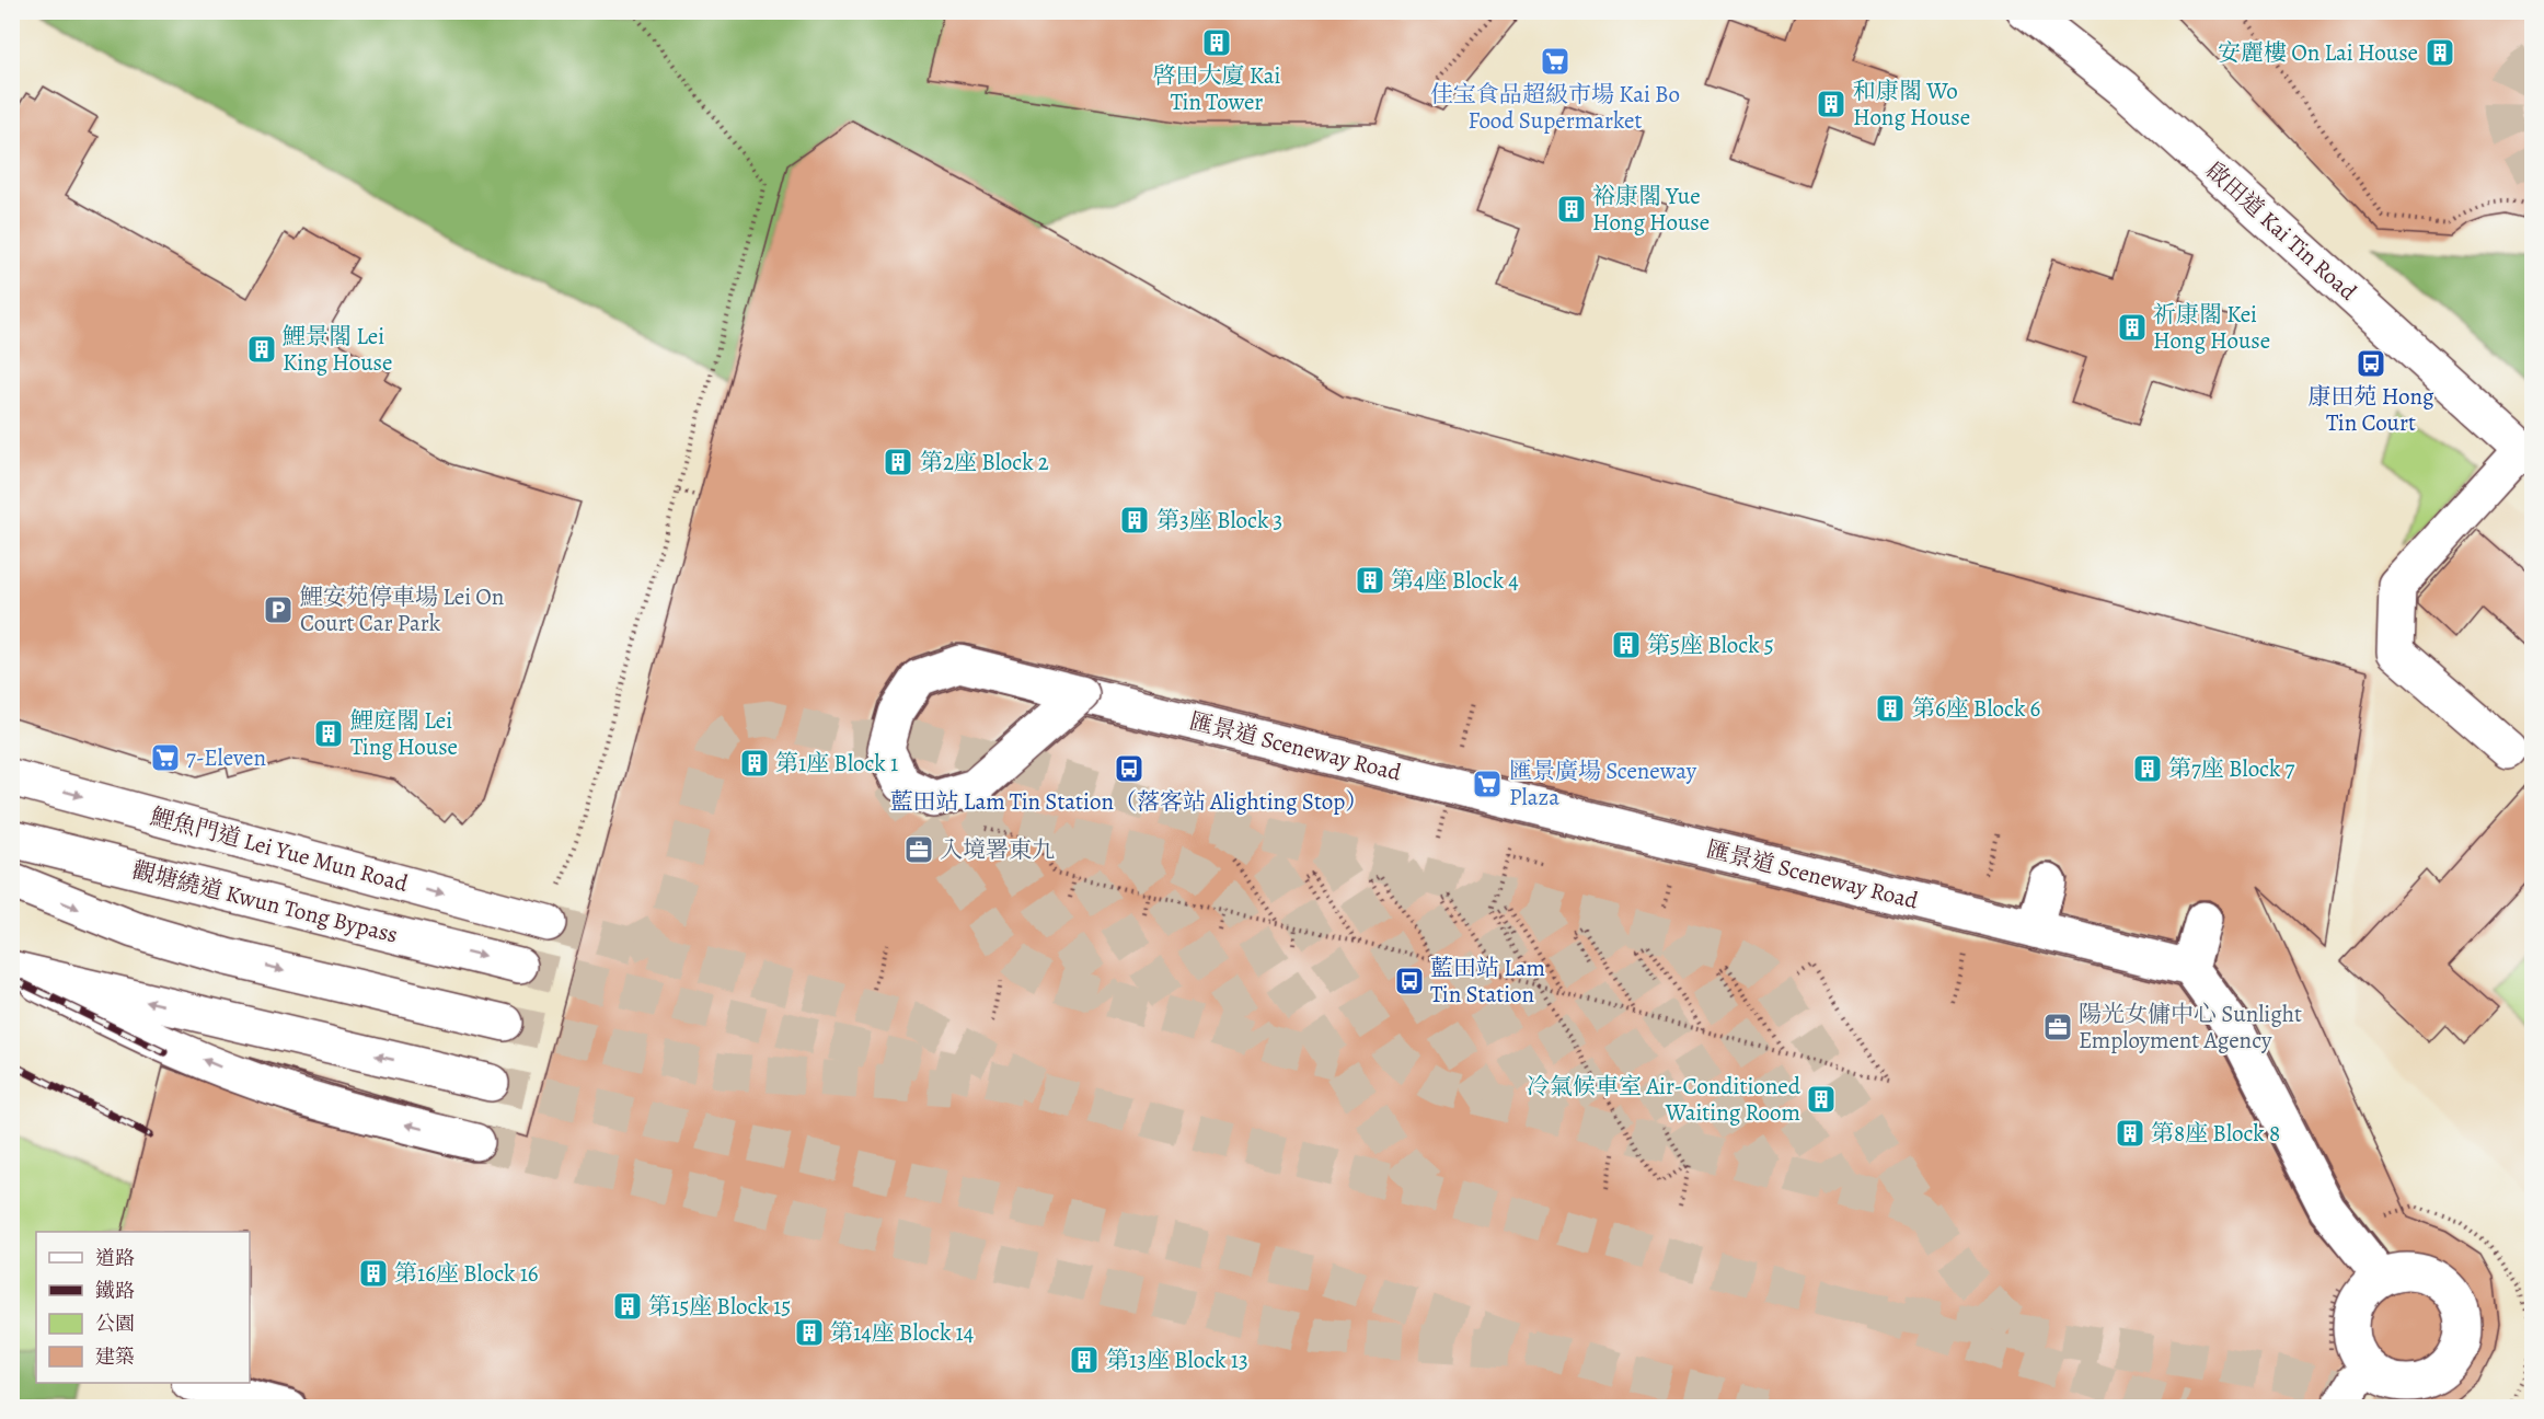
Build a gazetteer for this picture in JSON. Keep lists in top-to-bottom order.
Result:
{
  "streets": {
    "main road": [
      "啟田道 Kai Tin Road",
      "匯景道 Sceneway Road",
      "鯉魚門道 Lei Yue Mun Road",
      "觀塘繞道 Kwun Tong Bypass"
    ]
  },
  "places": {
    "building": [
      "啓田大廈 Kai Tin Tower",
      "安麗樓 On Lai House",
      "和康閣 Wo Hong House",
      "裕康閣 Yue Hong House",
      "祈康閣 Kei Hong House",
      "鯉景閣 Lei King House",
      "第2座 Block 2",
      "第3座 Block 3",
      "第4座 Block 4",
      "第5座 Block 5",
      "第6座 Block 6",
      "鯉庭閣 Lei Ting House",
      "第1座 Block 1",
      "第7座 Block 7",
      "冷氣候車室 Air-Conditioned Waiting Room",
      "第8座 Block 8",
      "第16座 Block 16",
      "第15座 Block 15",
      "第14座 Block 14",
      "第13座 Block 13"
    ],
    "supermarket": ["佳宝食品超級市場 Kai Bo Food Supermarket", "7-Eleven", "匯景廣場 Sceneway Plaza"],
    "bus stop": ["康田苑 Hong Tin Court", "藍田站 Lam Tin Station（落客站 Alighting Stop）", "藍田站 Lam Tin Station"],
    "parking": ["鯉安苑停車場 Lei On Court Car Park"],
    "office": ["入境署東九", "陽光女傭中心 Sunlight Employment Agency"]
  },
  "legend": [
    "道路",
    "鐵路",
    "公園",
    "建築"
  ]
}
